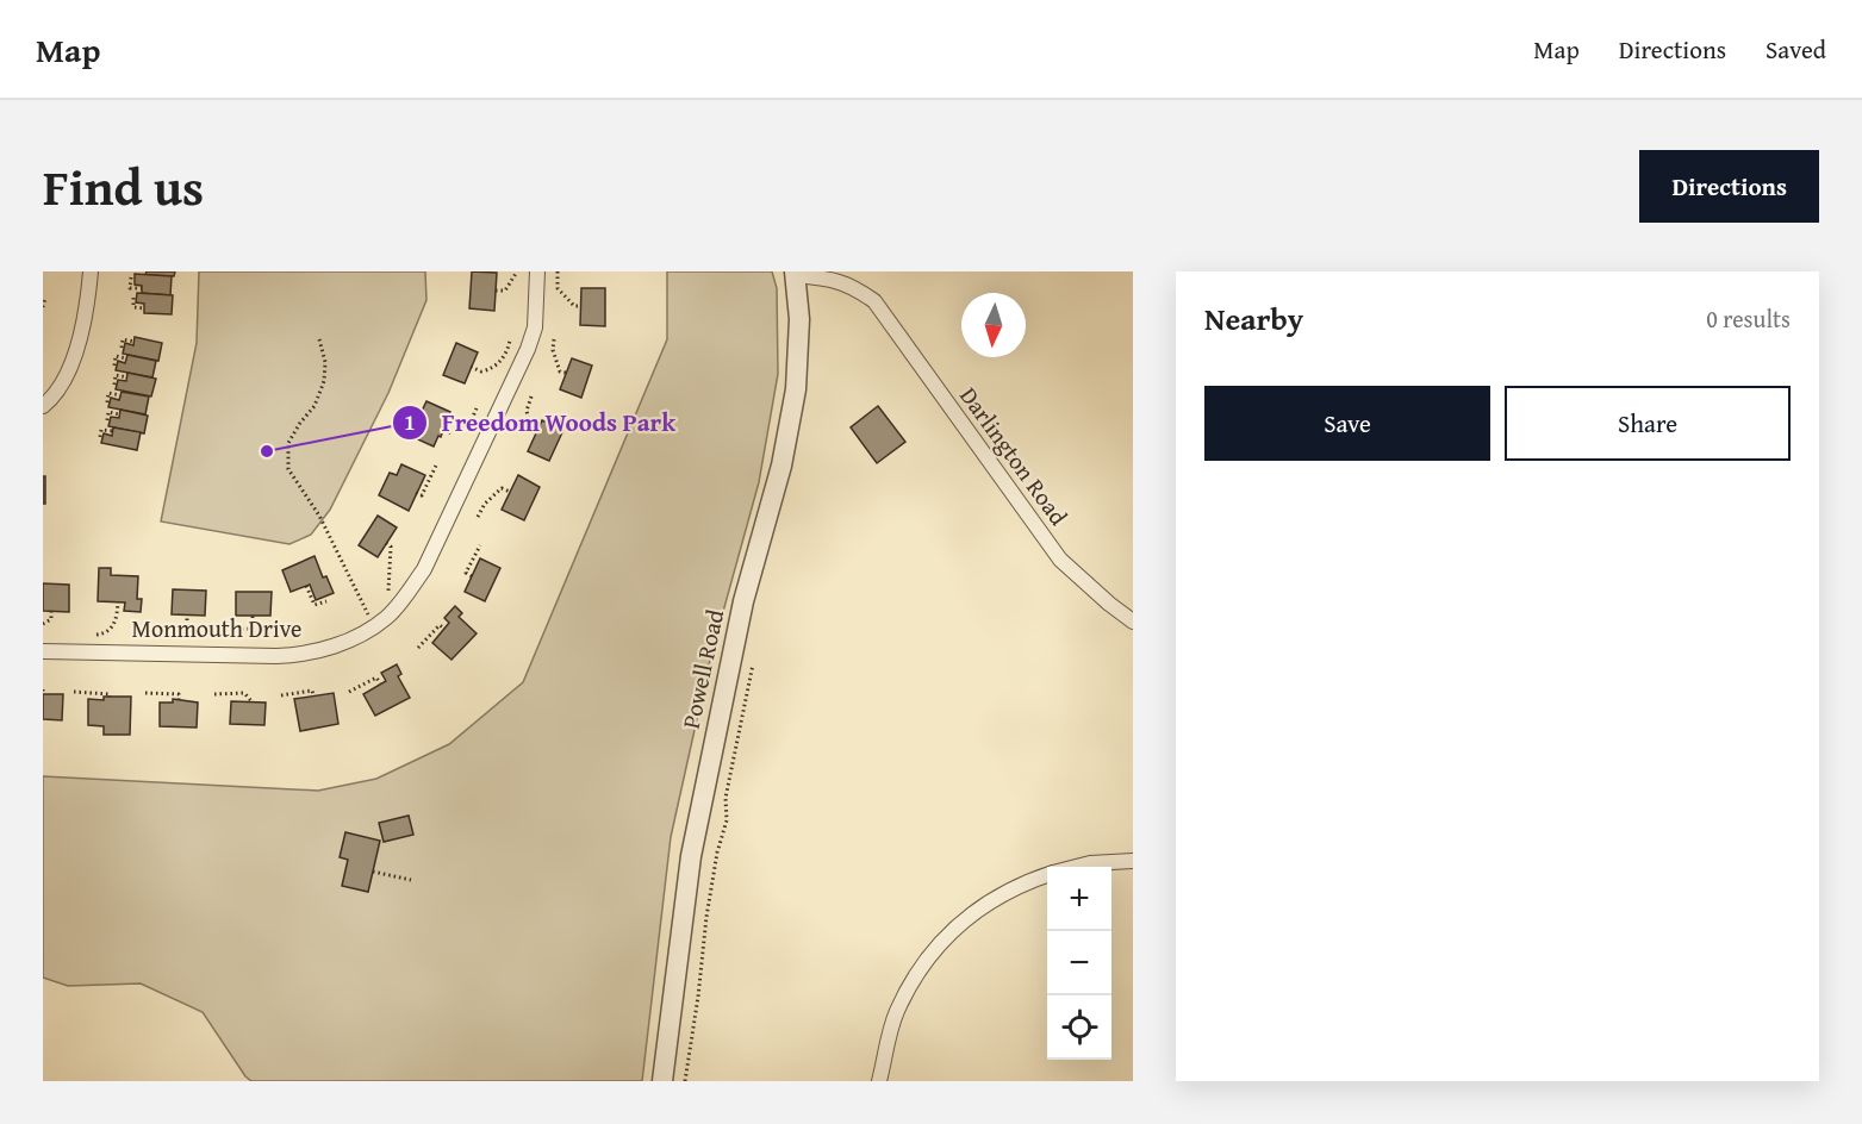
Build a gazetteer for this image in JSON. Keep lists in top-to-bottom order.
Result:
{
  "streets": {
    "street": ["Darlington Road", "Monmouth Drive", "Powell Road"]
  },
  "crossings": [
    ["Darlington Road", "Powell Road"]
  ],
  "places": ["Freedom Woods Park"],
  "north": "bottom",
  "page": {
    "header": "Map",
    "nav": ["Map", "Directions", "Saved"],
    "title": "Find us",
    "buttons": [
      "Directions",
      ["Save", "Share"]
    ],
    "heading": ["Nearby", "0 results"],
    "map_buttons": ["+", "−"]
  }
}
